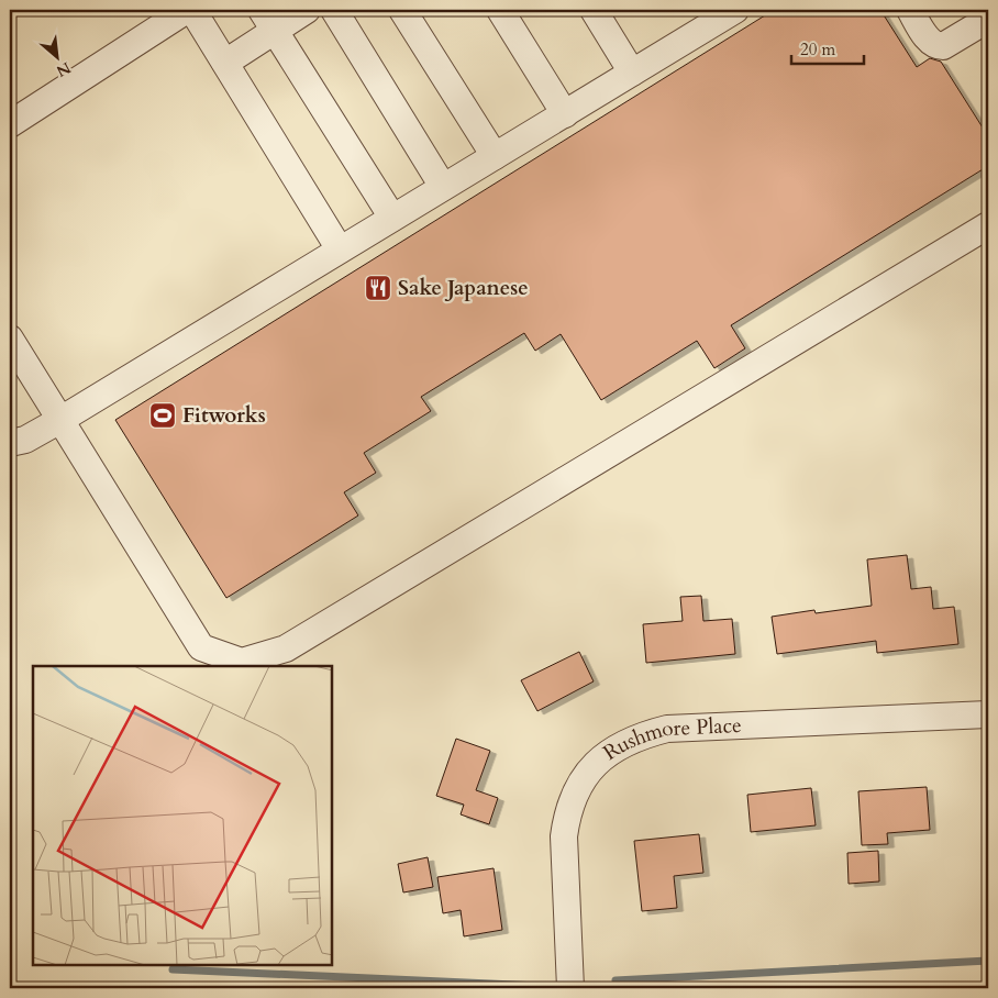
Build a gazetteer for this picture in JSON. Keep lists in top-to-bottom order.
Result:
{
  "streets": {
    "street": ["Rushmore Place"]
  },
  "places": {
    "restaurant": ["Sake Japanese"],
    "sports": ["Fitworks"]
  },
  "scale_bar": "20 m",
  "north": "bottom right"
}
